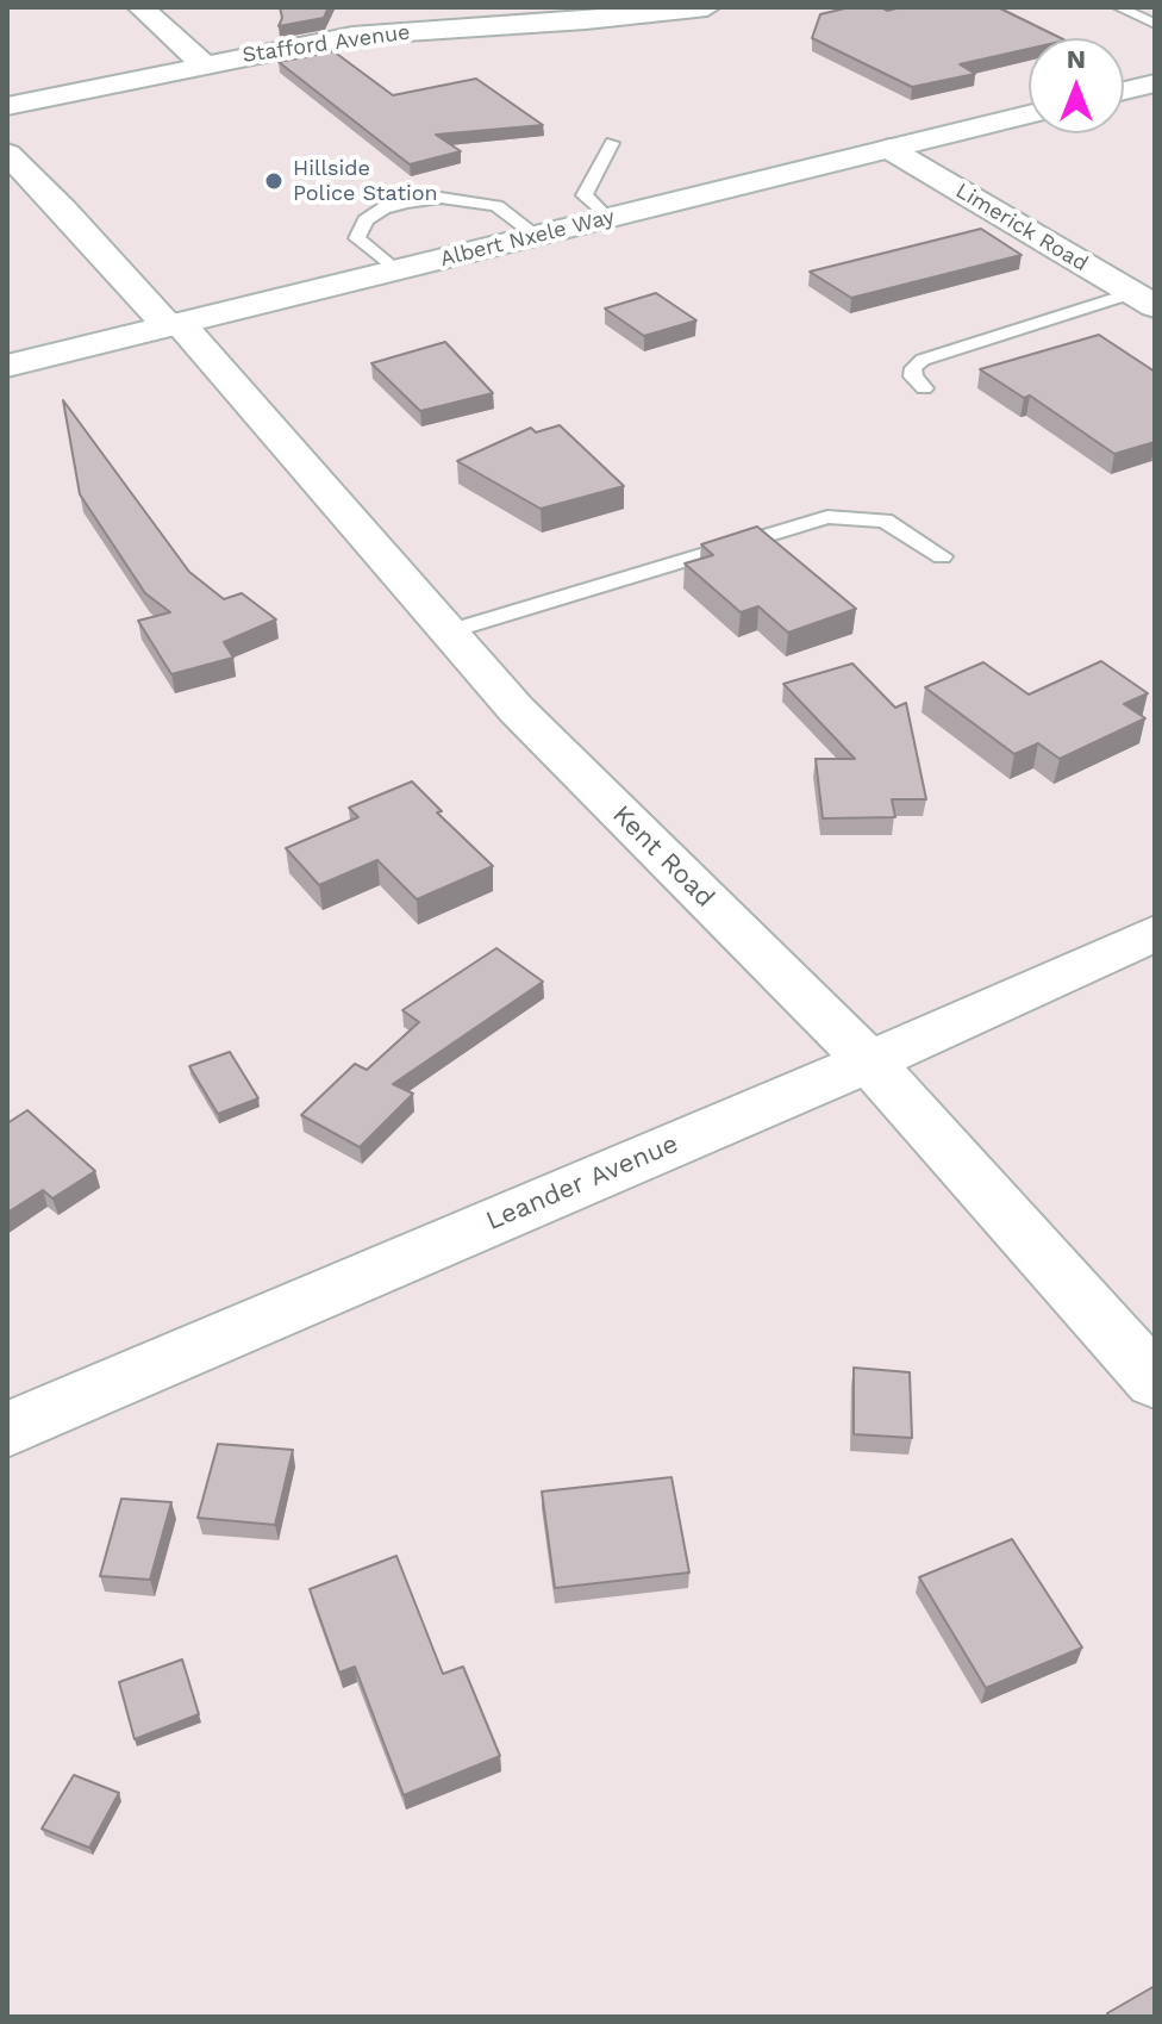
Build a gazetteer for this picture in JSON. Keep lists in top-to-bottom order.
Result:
{
  "streets": {
    "street": [
      "Stafford Avenue",
      "Limerick Road",
      "Albert Nxele Way",
      "Kent Road",
      "Leander Avenue"
    ]
  },
  "crossings": [
    ["Limerick Road", "Albert Nxele Way"],
    ["Albert Nxele Way", "Kent Road"],
    ["Kent Road", "Leander Avenue"]
  ],
  "places": ["Hillside Police Station"],
  "north": "top"
}
